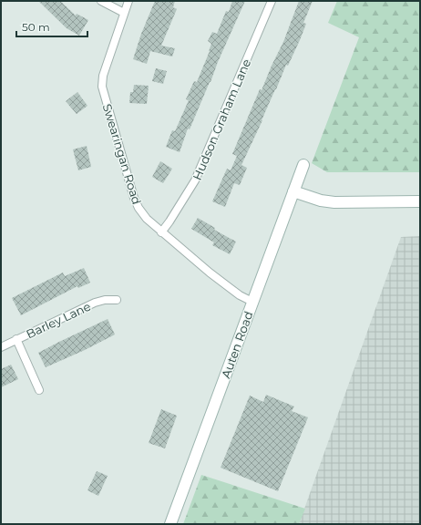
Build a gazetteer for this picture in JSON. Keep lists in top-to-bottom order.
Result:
{
  "streets": {
    "street": [
      "Hudson Graham Lane",
      "Swearingan Road",
      "Barley Lane",
      "Auten Road"
    ]
  },
  "crossings": [
    ["Hudson Graham Lane", "Swearingan Road"],
    ["Swearingan Road", "Auten Road"]
  ],
  "scale_bar": "50 m"
}
